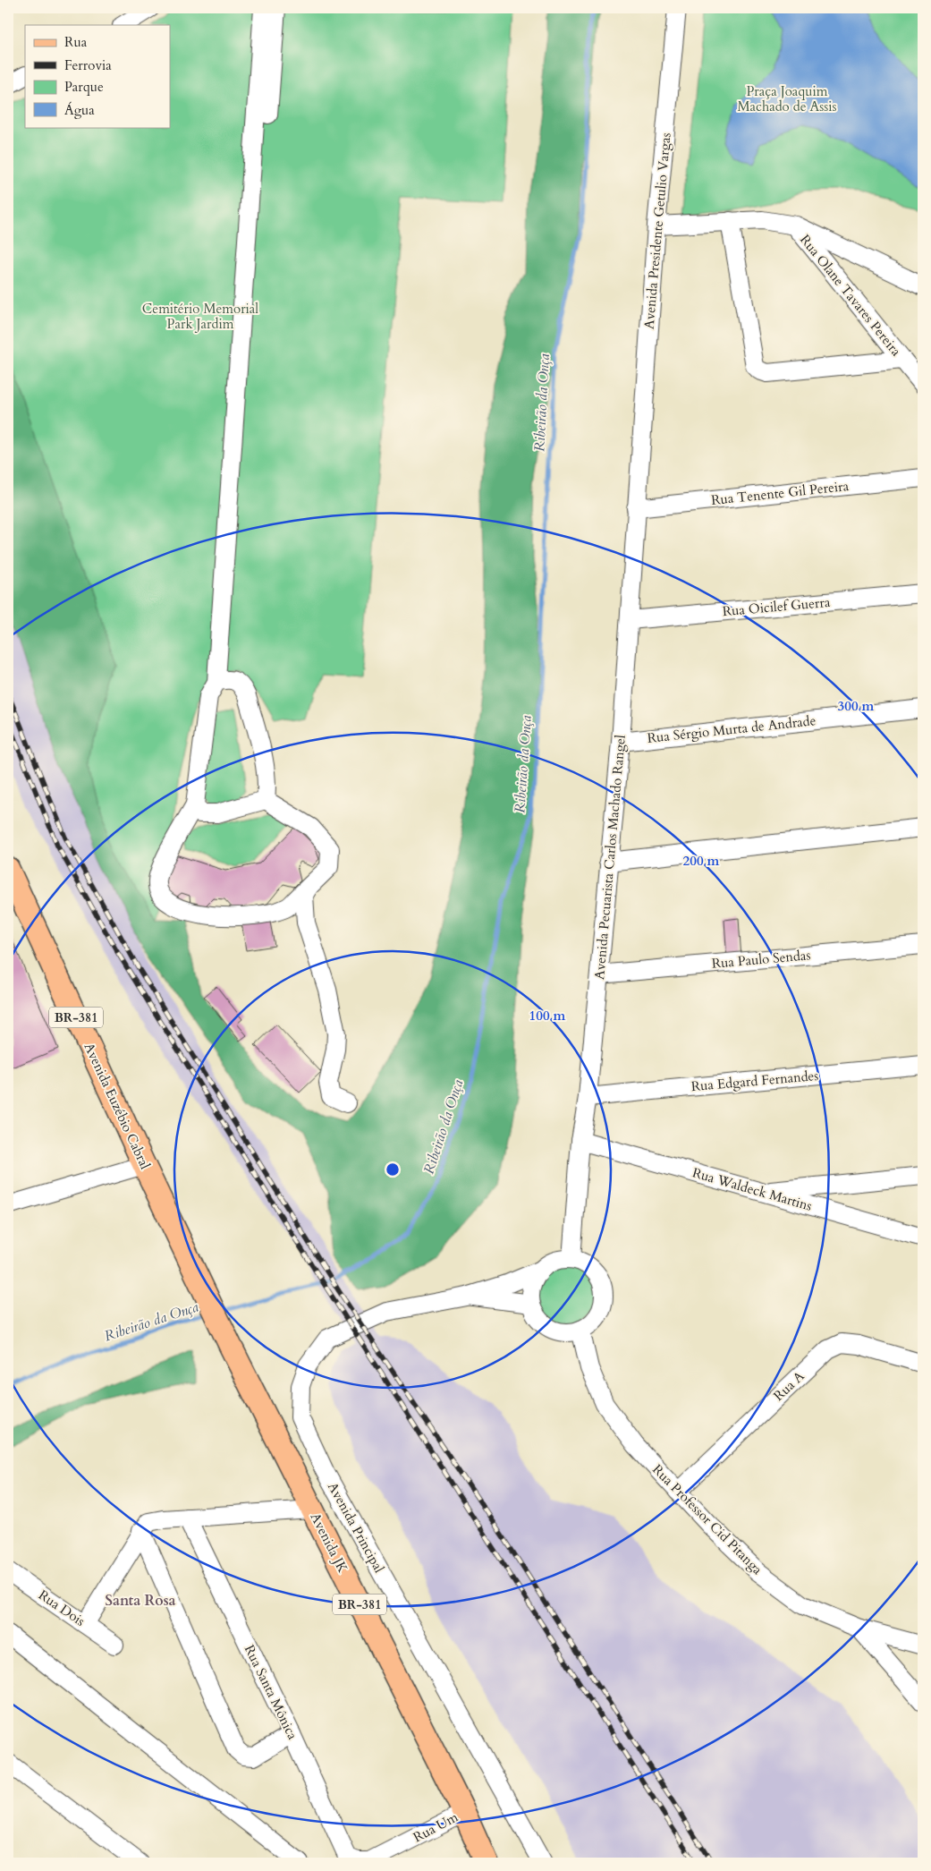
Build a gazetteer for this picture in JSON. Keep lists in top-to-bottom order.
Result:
{
  "streets": {
    "main road": ["BR-381", "Avenida Euzébio Cabral", "Avenida JK"],
    "street": [
      "Avenida Presidente Getulio Vargas",
      "Rua Olane Tavares Pereira",
      "Rua Tenente Gil Pereira",
      "Rua Oicilef Guerra",
      "Rua Sérgio Murta de Andrade",
      "Avenida Pecuarista Carlos Machado Rangel",
      "Rua Paulo Sendas",
      "Rua Edgard Fernandes",
      "Rua Waldeck Martins",
      "Rua A",
      "Rua Professor Cid Pitanga",
      "Avenida Principal",
      "Rua Dois",
      "Rua Santa Mônica",
      "Rua Um"
    ]
  },
  "crossings": [
    ["Avenida Presidente Getulio Vargas", "Avenida Pecuarista Carlos Machado Rangel"],
    ["Rua Tenente Gil Pereira", "Avenida Pecuarista Carlos Machado Rangel"],
    ["Rua Oicilef Guerra", "Avenida Pecuarista Carlos Machado Rangel"],
    ["Rua Sérgio Murta de Andrade", "Avenida Pecuarista Carlos Machado Rangel"],
    ["Avenida Pecuarista Carlos Machado Rangel", "Rua Paulo Sendas"],
    ["Avenida Pecuarista Carlos Machado Rangel", "Rua Edgard Fernandes"],
    ["Avenida Pecuarista Carlos Machado Rangel", "Rua Waldeck Martins"],
    ["Avenida Pecuarista Carlos Machado Rangel", "Rua Professor Cid Pitanga"],
    ["Avenida Pecuarista Carlos Machado Rangel", "Avenida Principal"],
    ["Avenida Euzébio Cabral", "Avenida JK"],
    ["Rua A", "Rua Professor Cid Pitanga"],
    ["Rua Professor Cid Pitanga", "Avenida Principal"],
    ["Avenida JK", "Rua Um"],
    ["Rua Santa Mônica", "Rua Um"]
  ],
  "districts": ["Santa Rosa"],
  "water": ["Ribeirão da Onça"],
  "parks": ["Praça Joaquim Machado de Assis", "Cemitério Memorial Park Jardim"],
  "legend": [
    "Rua",
    "Ferrovia",
    "Parque",
    "Água"
  ],
  "rings": ["300 m", "200 m", "100 m"]
}
